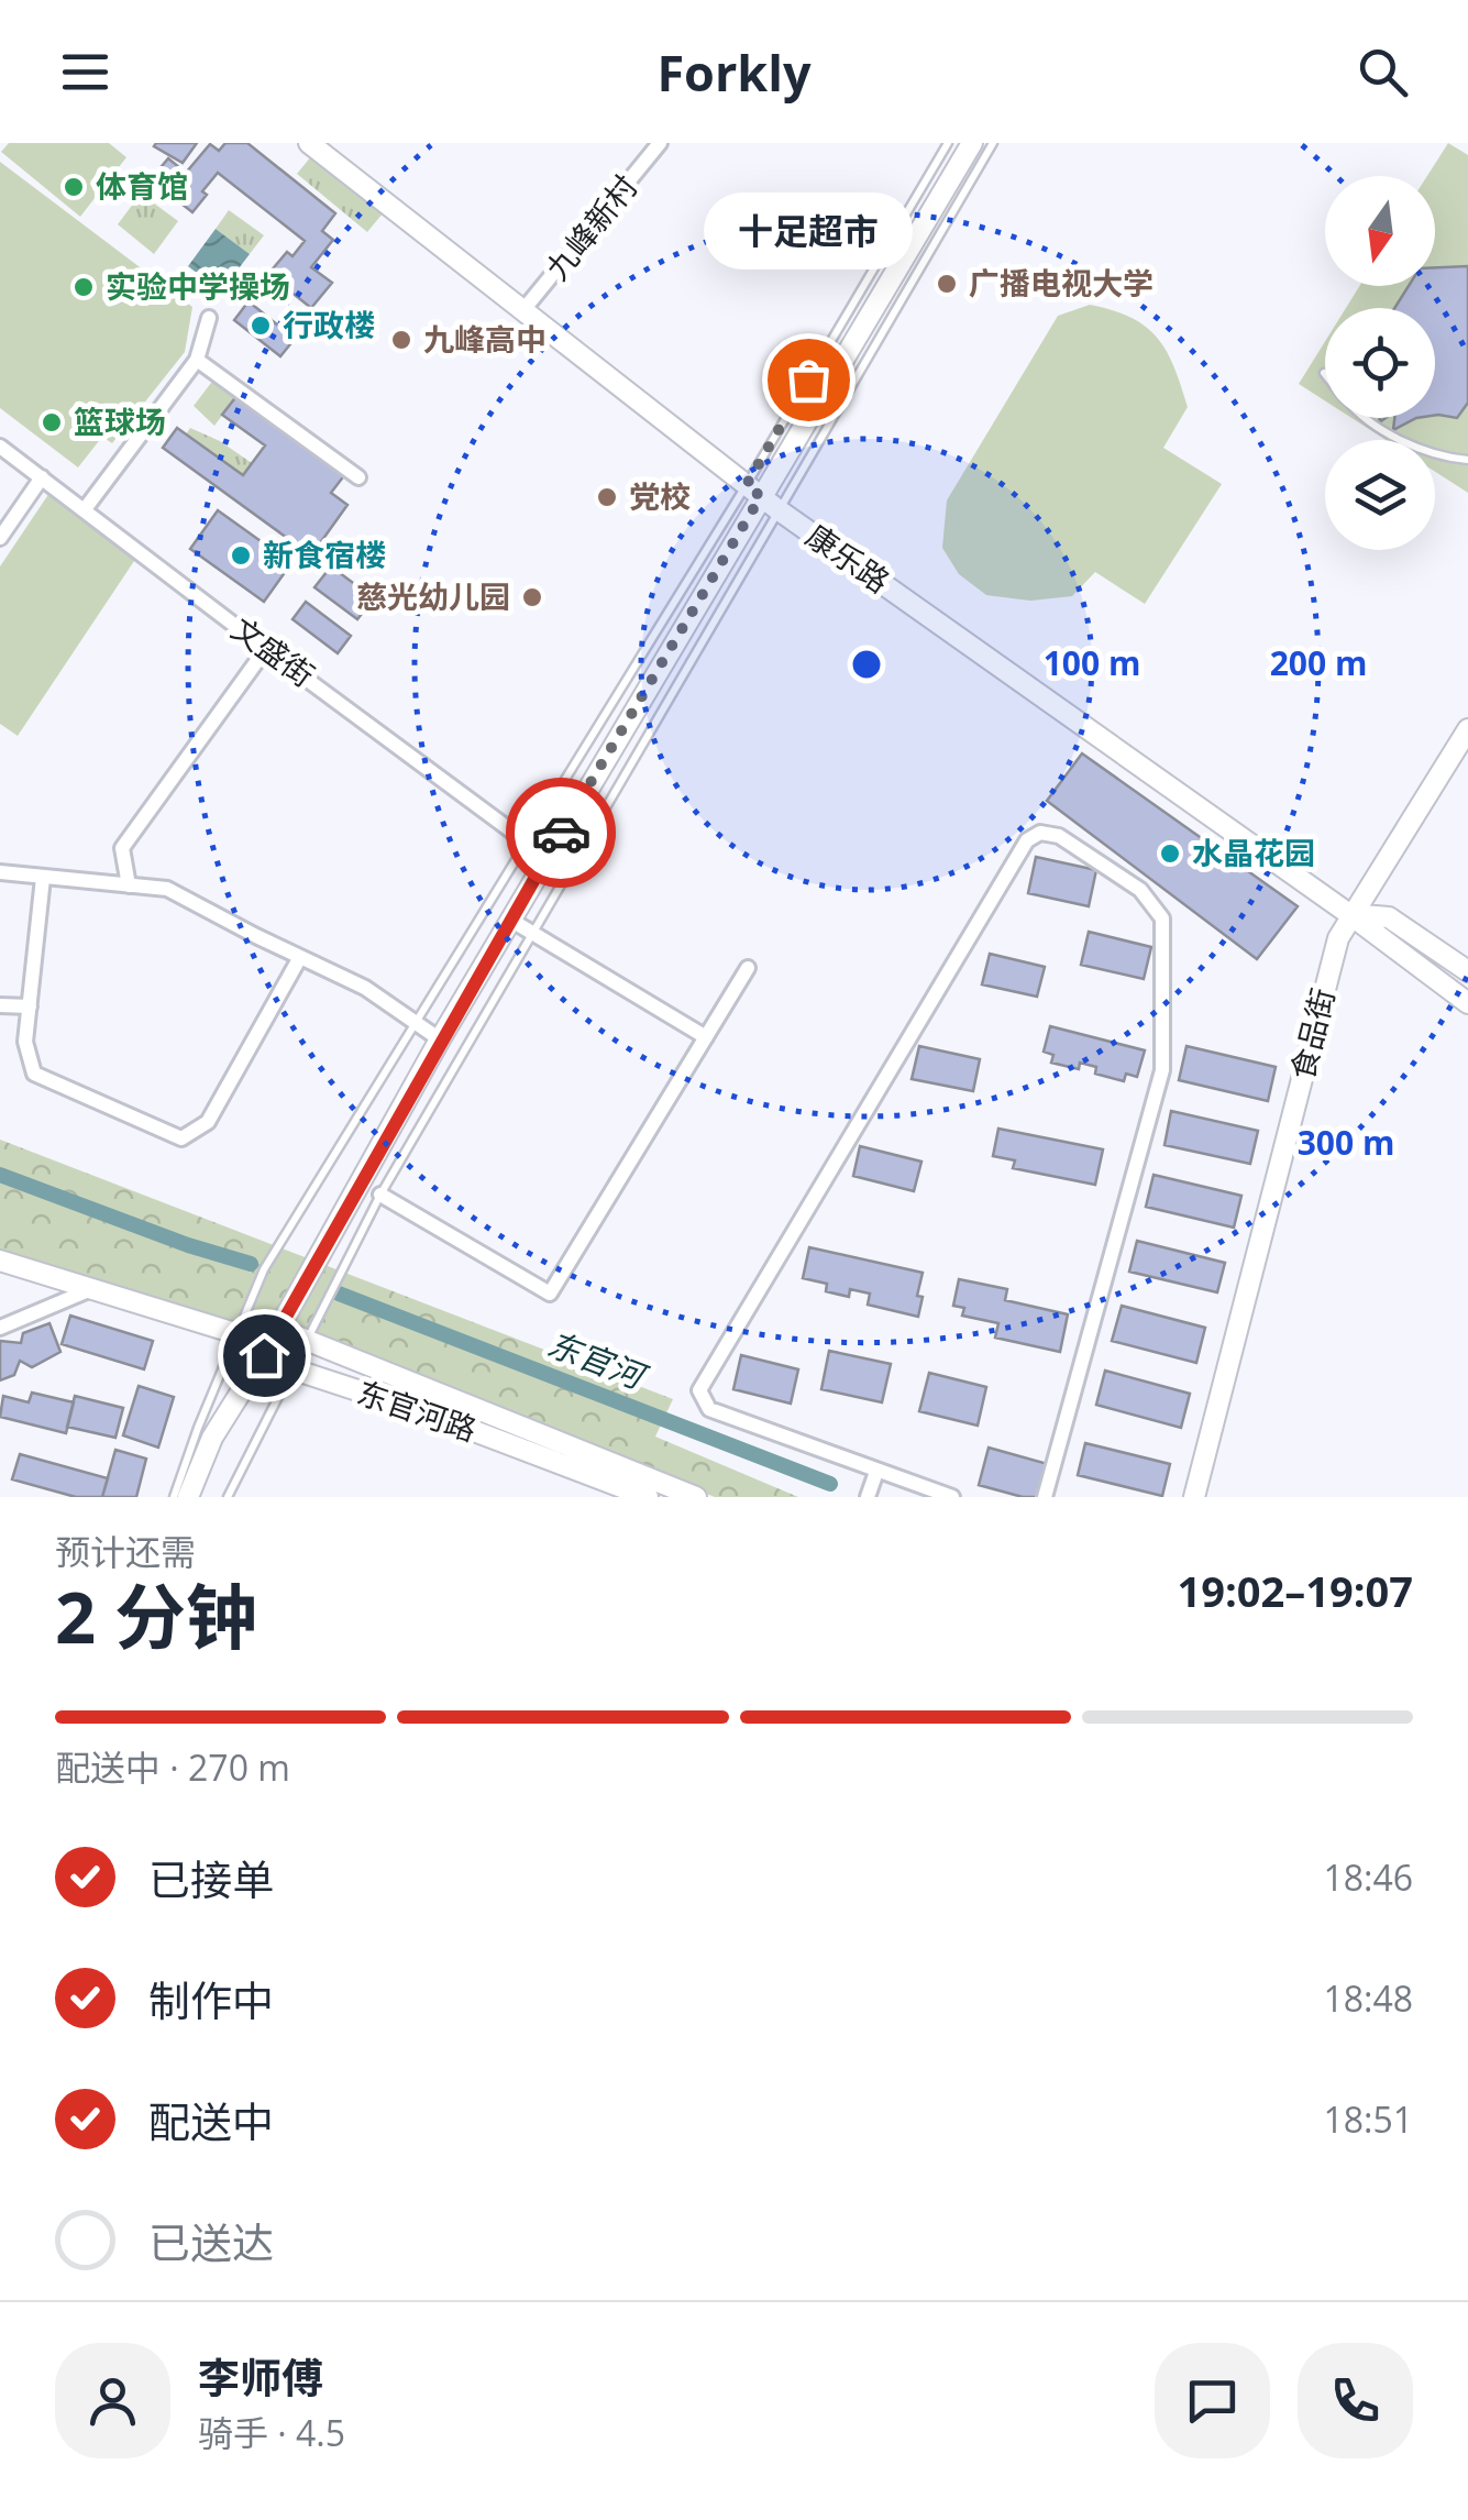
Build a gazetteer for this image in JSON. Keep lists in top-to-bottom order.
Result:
{
  "streets": {
    "street": [
      "九峰新村",
      "康乐路",
      "文盛街",
      "食品街",
      "东官河路"
    ]
  },
  "crossings": [
    ["九峰新村", "康乐路"],
    ["康乐路", "食品街"]
  ],
  "water": ["东官河"],
  "places": [
    "体育馆",
    "广播电视大学",
    "实验中学操场",
    "行政楼",
    "九峰高中",
    "十足超市",
    "篮球场",
    "党校",
    "新食宿楼",
    "慈光幼儿园",
    "水晶花园"
  ],
  "north": "bottom",
  "page": {
    "header": "Forkly",
    "bubble": "十足超市",
    "heading": ["2 分钟", "预计还需", "19:02–19:07"],
    "panel": ["李师傅", "骑手 · 4.5"],
    "bar": "配送中 · 270 m",
    "list": [
      ["已接单", "18:46"],
      ["制作中", "18:48"],
      ["配送中", "18:51"],
      "已送达"
    ]
  },
  "rings": ["100 m", "200 m", "300 m"]
}
